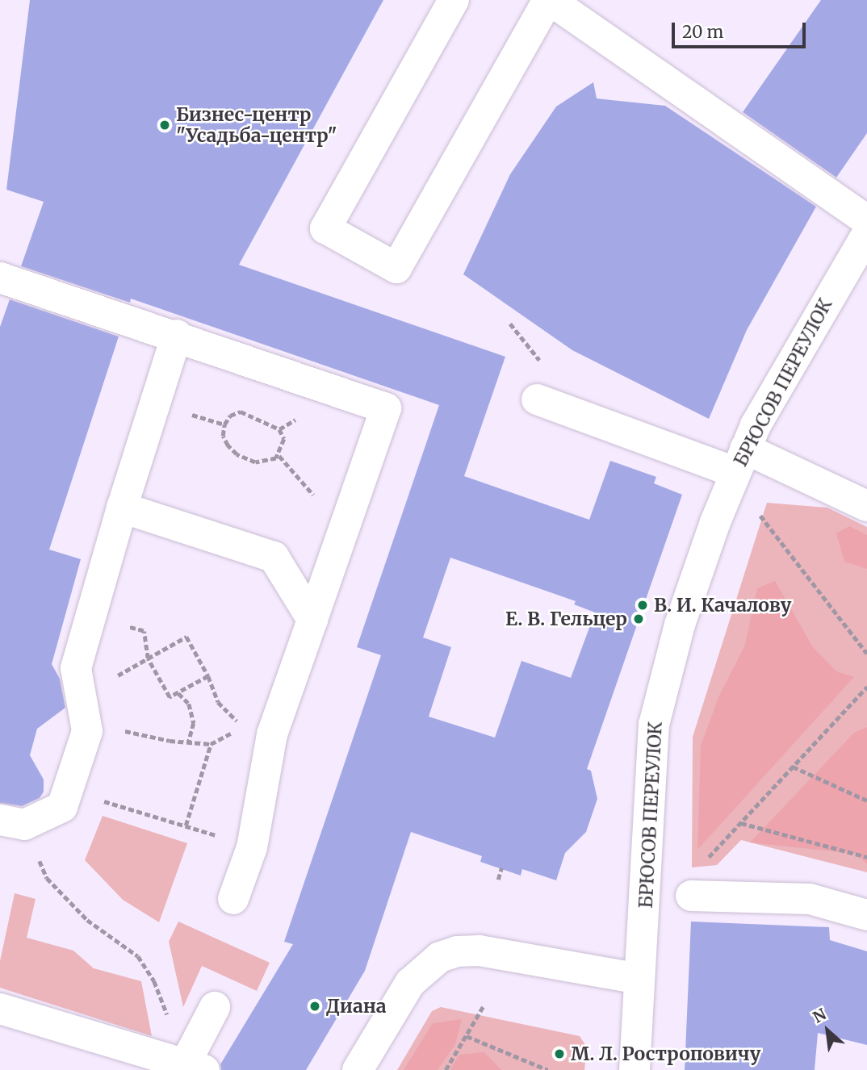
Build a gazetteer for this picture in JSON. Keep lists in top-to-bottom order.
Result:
{
  "streets": {
    "street": ["БРЮСОВ ПЕРЕУЛОК"]
  },
  "places": [
    "Бизнес-центр \"Усадьба-центр\"",
    "В. И. Качалову",
    "Е. В. Гельцер",
    "Диана",
    "М. Л. Ростроповичу"
  ],
  "scale_bar": "20 m",
  "north": "top left"
}
